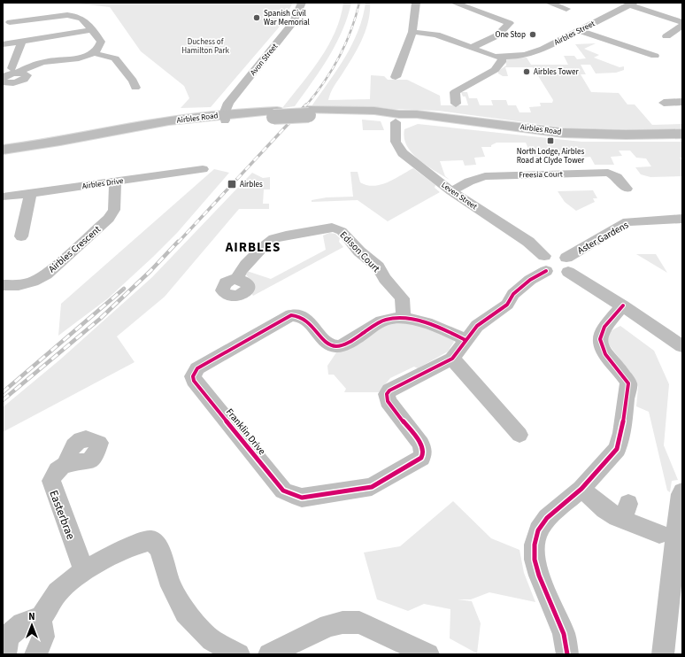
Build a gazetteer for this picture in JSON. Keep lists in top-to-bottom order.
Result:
{
  "streets": {
    "main road": ["Airbles Road"],
    "street": [
      "Airbles Street",
      "Avon Street",
      "Freesia Court",
      "Airbles Drive",
      "Leven Street",
      "Aster Gardens",
      "Airbles Crescent",
      "Edison Court",
      "Franklin Drive",
      "Easterbrae"
    ]
  },
  "crossings": [
    ["Avon Street", "Airbles Road"],
    ["Airbles Road", "Leven Street"],
    ["Freesia Court", "Leven Street"],
    ["Airbles Drive", "Airbles Crescent"],
    ["Leven Street", "Franklin Drive"],
    ["Edison Court", "Franklin Drive"]
  ],
  "districts": ["AIRBLES"],
  "parks": ["Duchess of Hamilton Park"],
  "places": {
    "other": ["Spanish Civil War Memorial", "One Stop", "Airbles Tower"],
    "transit": ["North Lodge, Airbles Road at Clyde Tower", "Airbles"]
  },
  "north": "top"
}
